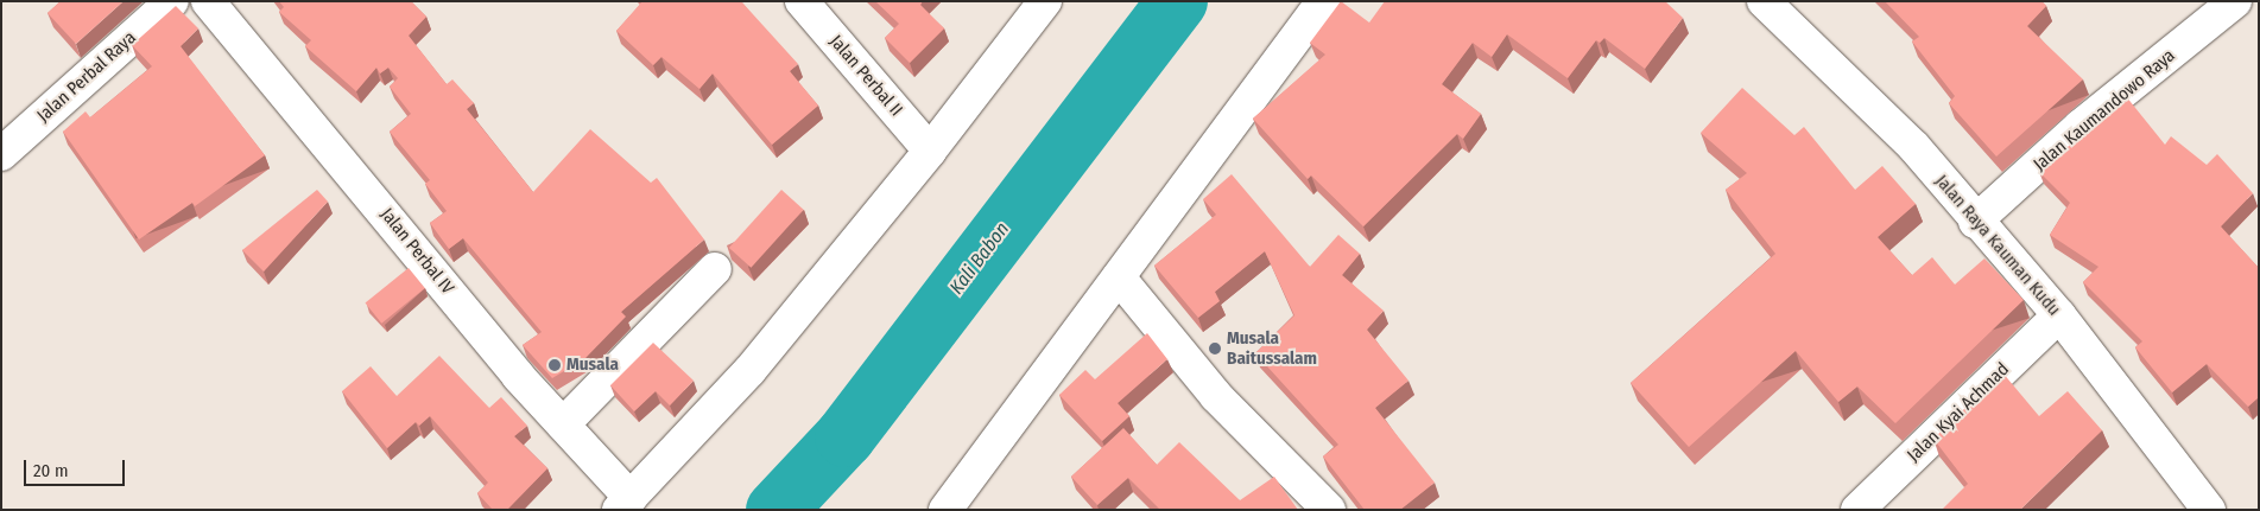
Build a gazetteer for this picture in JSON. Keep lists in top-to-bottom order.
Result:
{
  "streets": {
    "street": [
      "Jalan Perbal II",
      "Jalan Perbal Raya",
      "Jalan Kaumandowo Raya",
      "Jalan Raya Kauman Kudu",
      "Jalan Perbal IV",
      "Jalan Kyai Achmad"
    ]
  },
  "crossings": [
    ["Jalan Kaumandowo Raya", "Jalan Raya Kauman Kudu"],
    ["Jalan Raya Kauman Kudu", "Jalan Kyai Achmad"]
  ],
  "water": ["Kali Babon"],
  "places": ["Musala Baitussalam", "Musala"],
  "scale_bar": "20 m"
}
